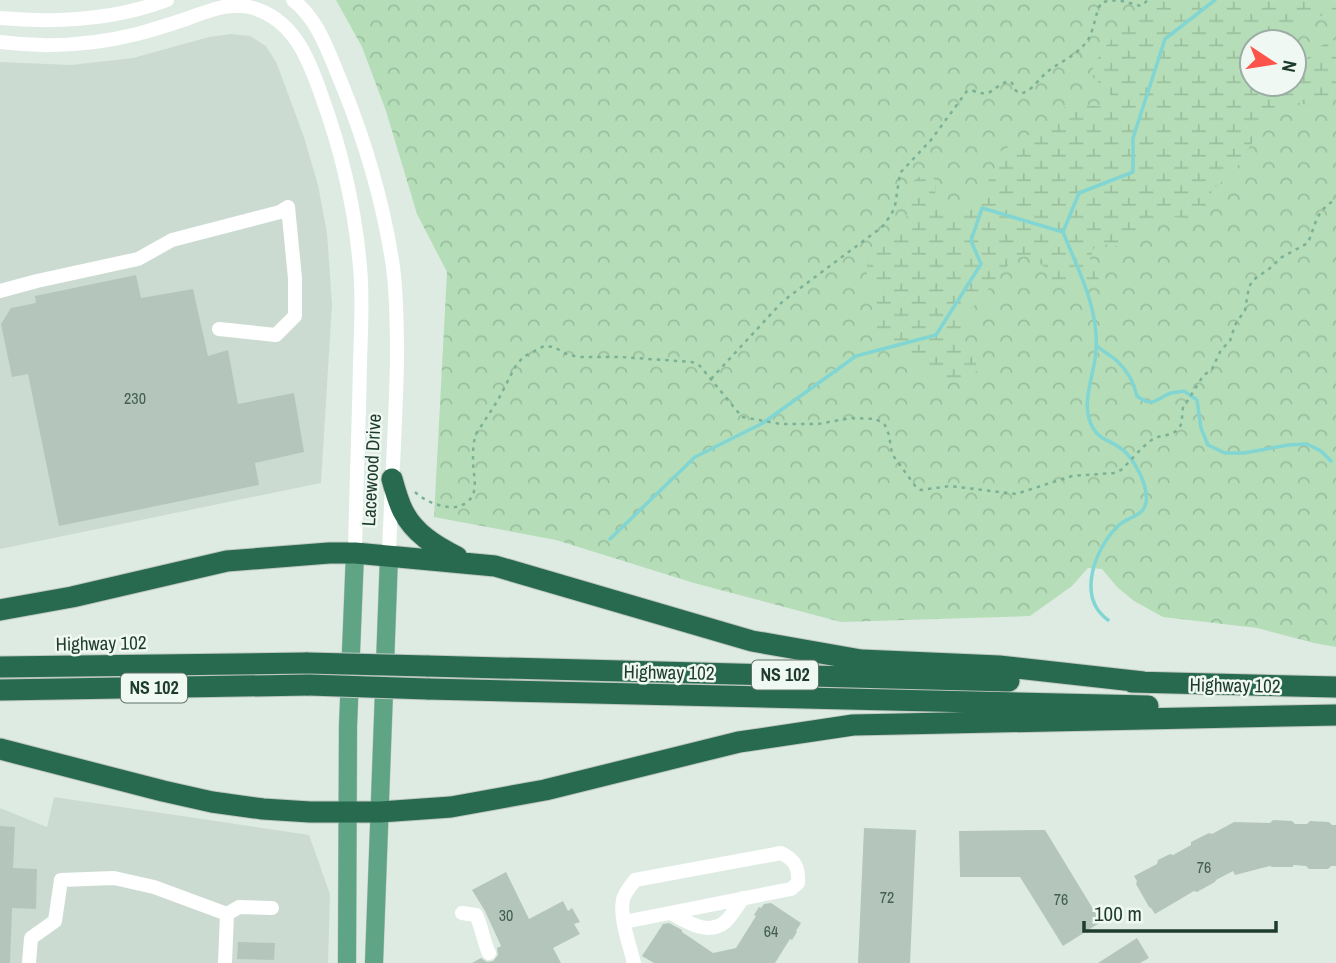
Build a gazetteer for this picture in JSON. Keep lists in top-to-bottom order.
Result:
{
  "streets": {
    "highway": ["Highway 102", "NS 102"],
    "main road": ["Lacewood Drive"]
  },
  "house_numbers": [
    "230",
    "76",
    "72",
    "76",
    "30",
    "64"
  ],
  "scale_bar": "100 m",
  "north": "right"
}
